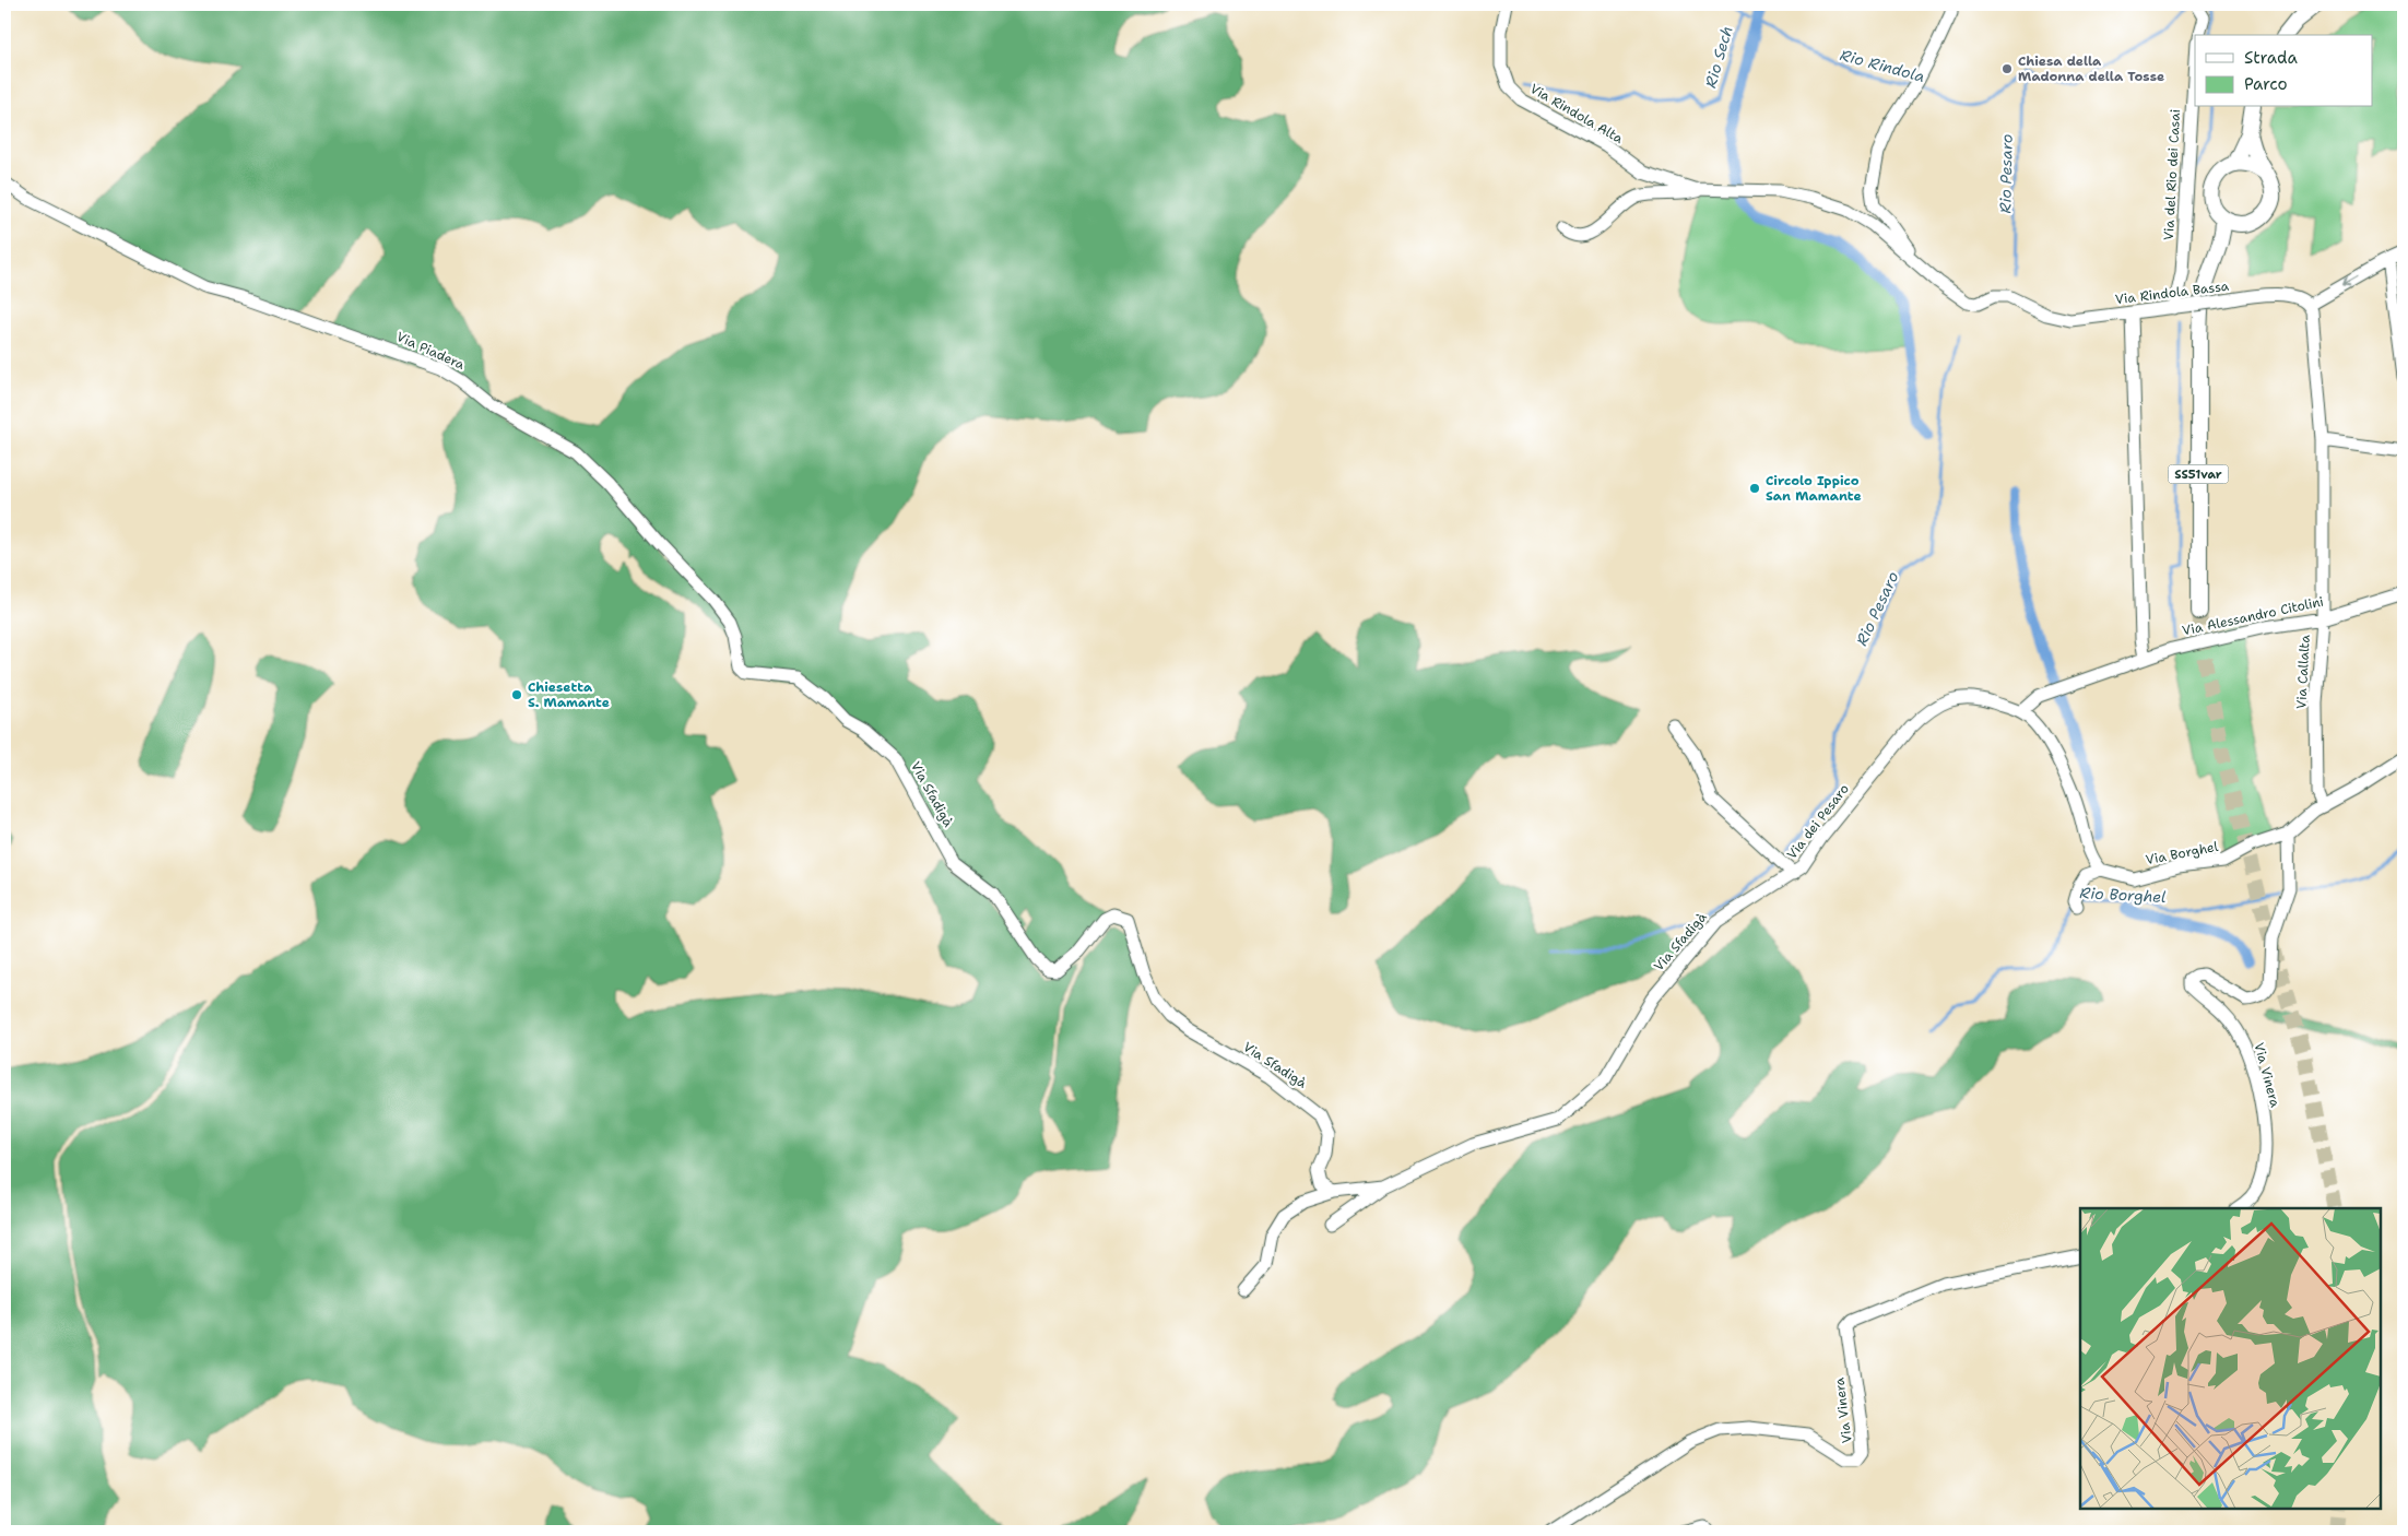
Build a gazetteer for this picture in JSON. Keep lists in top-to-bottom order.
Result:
{
  "streets": {
    "main road": ["SS51var"],
    "street": [
      "Via Rindola Alta",
      "Via del Rio dei Casai",
      "Via Rindola Bassa",
      "Via Piadera",
      "Via Alessandro Citolini",
      "Via Callalta",
      "Via Sfadigà",
      "Via dei Pesaro",
      "Via Borghel",
      "Via Vinera"
    ]
  },
  "crossings": [
    ["Via Rindola Alta", "Via Rindola Bassa"],
    ["Via del Rio dei Casai", "Via Rindola Bassa"],
    ["Via Piadera", "Via Sfadigà"],
    ["Via Alessandro Citolini", "Via Callalta"],
    ["Via Alessandro Citolini", "Via dei Pesaro"],
    ["Via Callalta", "Via Borghel"],
    ["Via Sfadigà", "Via dei Pesaro"],
    ["Via Borghel", "Via Vinera"]
  ],
  "water": [
    "Rio Sech",
    "Rio Rindola",
    "Rio Pesaro",
    "Rio Borghel"
  ],
  "places": ["Chiesa della Madonna della Tosse", "Circolo Ippico San Mamante", "Chiesetta S. Mamante"],
  "legend": ["Strada", "Parco"]
}
